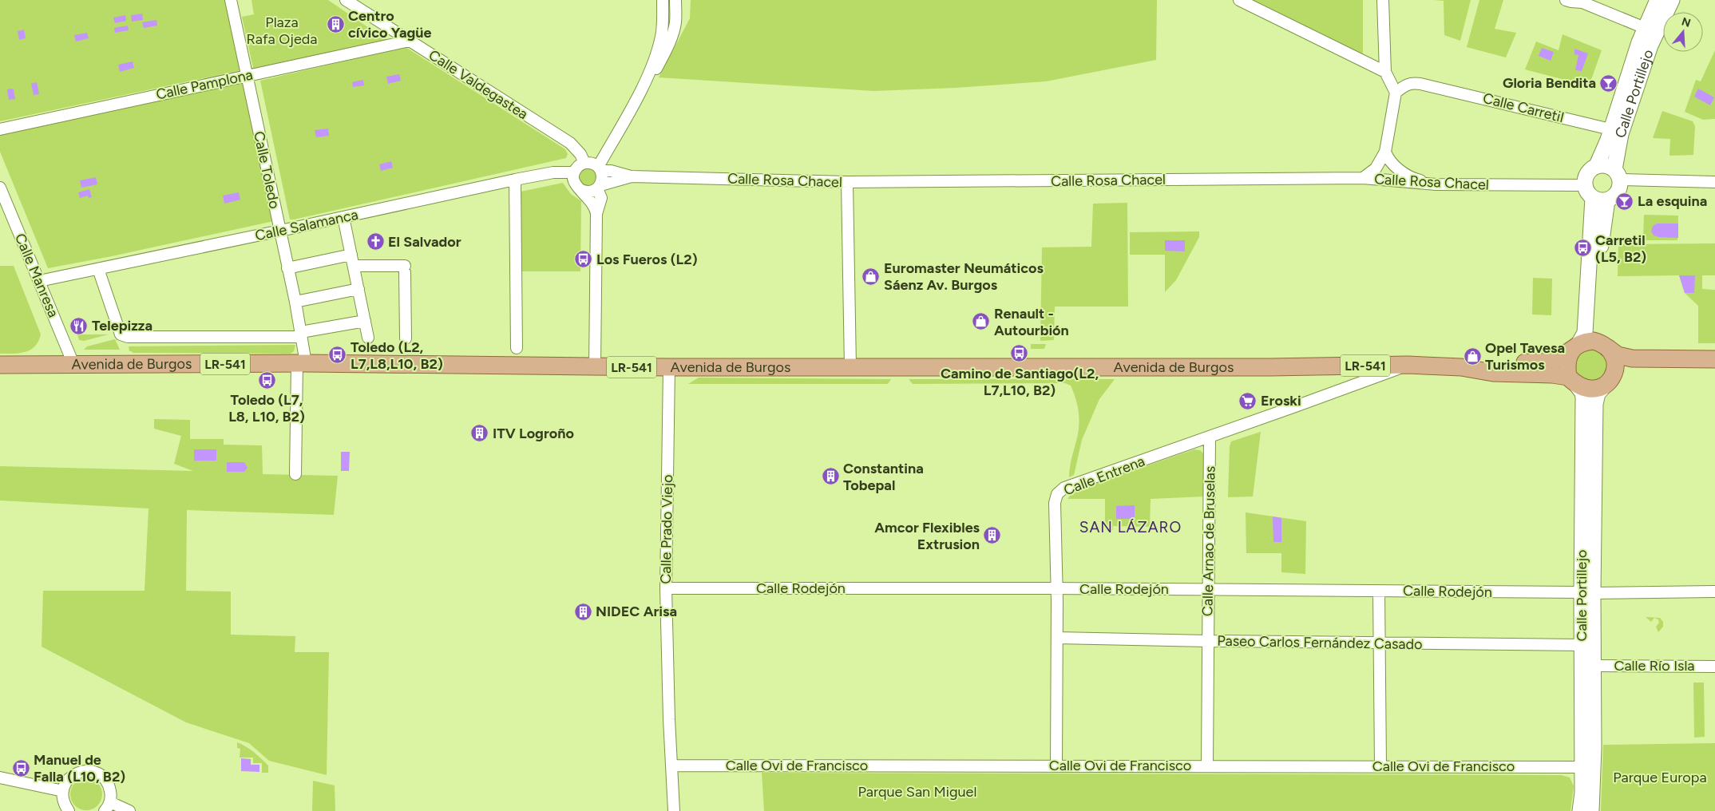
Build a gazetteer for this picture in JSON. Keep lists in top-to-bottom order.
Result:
{
  "streets": {
    "main road": ["Calle Portillejo", "Avenida de Burgos", "LR-541"],
    "street": [
      "Calle Pamplona",
      "Calle Valdegastea",
      "Calle Carretil",
      "Calle Toledo",
      "Calle Rosa Chacel",
      "Calle Salamanca",
      "Calle Manresa",
      "Calle Entrena",
      "Calle Prado Viejo",
      "Calle Arnao de Bruselas",
      "Calle Rodejón",
      "Paseo Carlos Fernández Casado",
      "Calle Río Isla",
      "Calle Ovi de Francisco"
    ]
  },
  "crossings": [
    ["Calle Pamplona", "Calle Valdegastea"],
    ["Calle Pamplona", "Calle Toledo"],
    ["Calle Valdegastea", "Calle Rosa Chacel"],
    ["Calle Valdegastea", "Calle Salamanca"],
    ["Calle Portillejo", "Calle Carretil"],
    ["Calle Portillejo", "Calle Rosa Chacel"],
    ["Calle Portillejo", "Avenida de Burgos"],
    ["Calle Portillejo", "LR-541"],
    ["Calle Portillejo", "Calle Rodejón"],
    ["Calle Portillejo", "Paseo Carlos Fernández Casado"],
    ["Calle Portillejo", "Calle Río Isla"],
    ["Calle Portillejo", "Calle Ovi de Francisco"],
    ["Calle Toledo", "Calle Salamanca"],
    ["Calle Toledo", "Avenida de Burgos"],
    ["Calle Rosa Chacel", "Calle Salamanca"],
    ["Calle Salamanca", "Calle Manresa"],
    ["Calle Manresa", "Avenida de Burgos"],
    ["Avenida de Burgos", "LR-541"],
    ["Avenida de Burgos", "Calle Entrena"],
    ["Avenida de Burgos", "Calle Prado Viejo"],
    ["Calle Entrena", "Calle Arnao de Bruselas"],
    ["Calle Entrena", "Calle Rodejón"],
    ["Calle Entrena", "Paseo Carlos Fernández Casado"],
    ["Calle Entrena", "Calle Ovi de Francisco"],
    ["Calle Prado Viejo", "Calle Rodejón"],
    ["Calle Prado Viejo", "Calle Ovi de Francisco"],
    ["Calle Arnao de Bruselas", "Calle Rodejón"],
    ["Calle Arnao de Bruselas", "Paseo Carlos Fernández Casado"],
    ["Calle Arnao de Bruselas", "Calle Ovi de Francisco"]
  ],
  "districts": ["SAN LÁZARO"],
  "parks": ["Plaza Rafa Ojeda", "Parque Europa", "Parque San Miguel"],
  "places": {
    "building": [
      "Centro cívico Yagüe",
      "ITV Logroño",
      "Constantina Tobepal",
      "Amcor Flexibles Extrusion",
      "NIDEC Arisa"
    ],
    "bar": ["Gloria Bendita", "La esquina"],
    "church": ["El Salvador"],
    "bus stop": [
      "Carretil (L5, B2)",
      "Los Fueros (L2)",
      "Camino de Santiago(L2, L7,L10, B2)",
      "Toledo (L2, L7,L8,L10, B2)",
      "Toledo (L7, L8, L10, B2)",
      "Manuel de Falla (L10, B2)"
    ],
    "shop": ["Euromaster Neumáticos Sáenz Av. Burgos", "Renault - Autourbión", "Opel Tavesa Turismos"],
    "restaurant": ["Telepizza"],
    "supermarket": ["Eroski"]
  },
  "north": "top"
}
